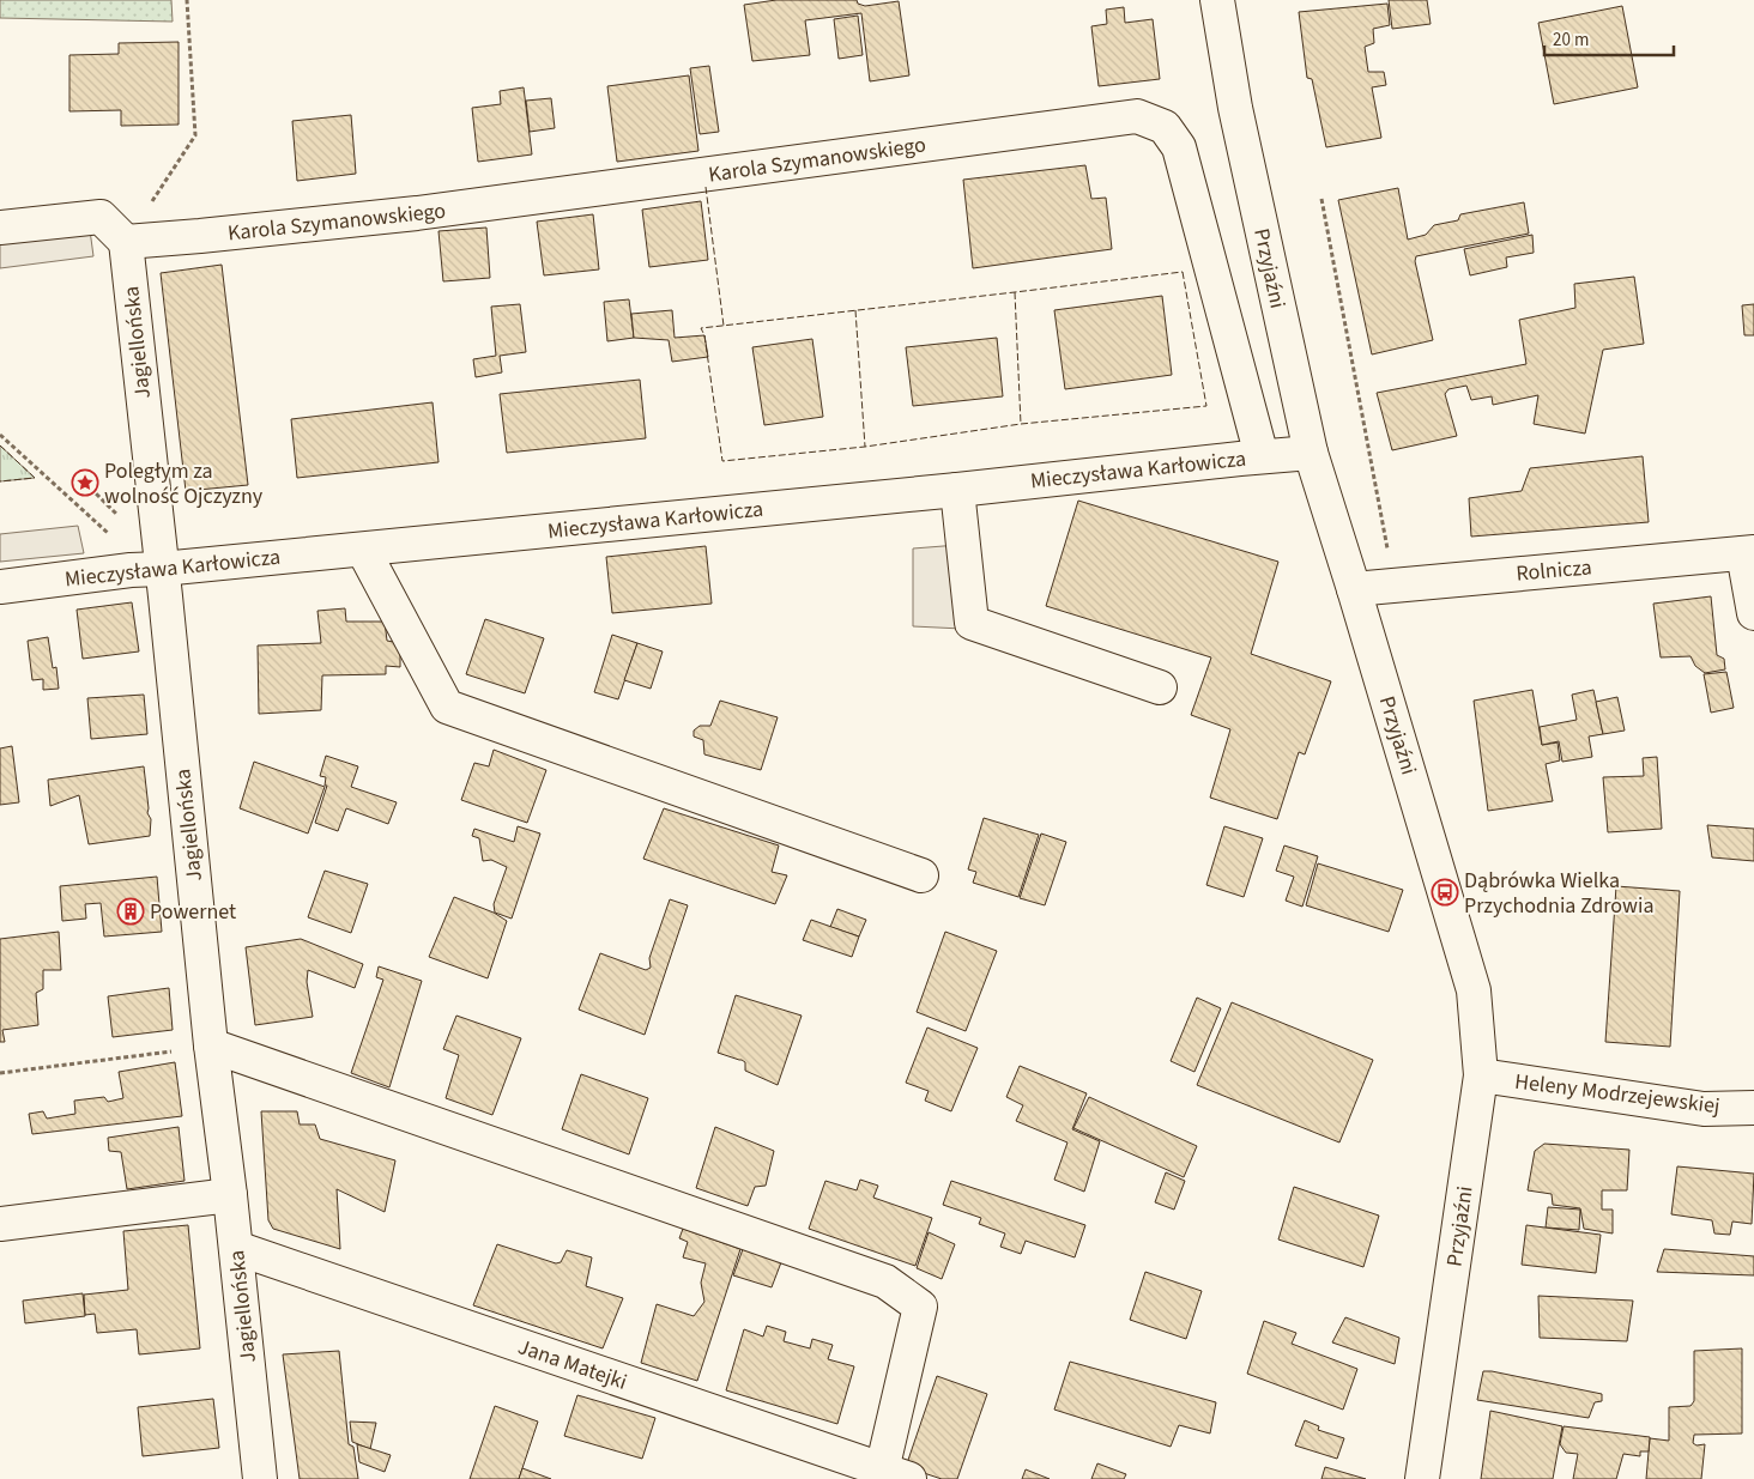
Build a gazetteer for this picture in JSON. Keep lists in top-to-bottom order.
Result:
{
  "streets": {
    "street": [
      "Karola Szymanowskiego",
      "Przyjaźni",
      "Jagiellońska",
      "Mieczysława Karłowicza",
      "Rolnicza",
      "Heleny Modrzejewskiej",
      "Jana Matejki"
    ]
  },
  "crossings": [
    ["Karola Szymanowskiego", "Jagiellońska"],
    ["Karola Szymanowskiego", "Mieczysława Karłowicza"],
    ["Przyjaźni", "Mieczysława Karłowicza"],
    ["Przyjaźni", "Rolnicza"],
    ["Przyjaźni", "Heleny Modrzejewskiej"],
    ["Jagiellońska", "Mieczysława Karłowicza"],
    ["Jagiellońska", "Jana Matejki"]
  ],
  "places": {
    "place": ["Poległym za wolność Ojczyzny"],
    "bus stop": ["Dąbrówka Wielka Przychodnia Zdrowia"],
    "building": ["Powernet"]
  },
  "scale_bar": "20 m"
}
